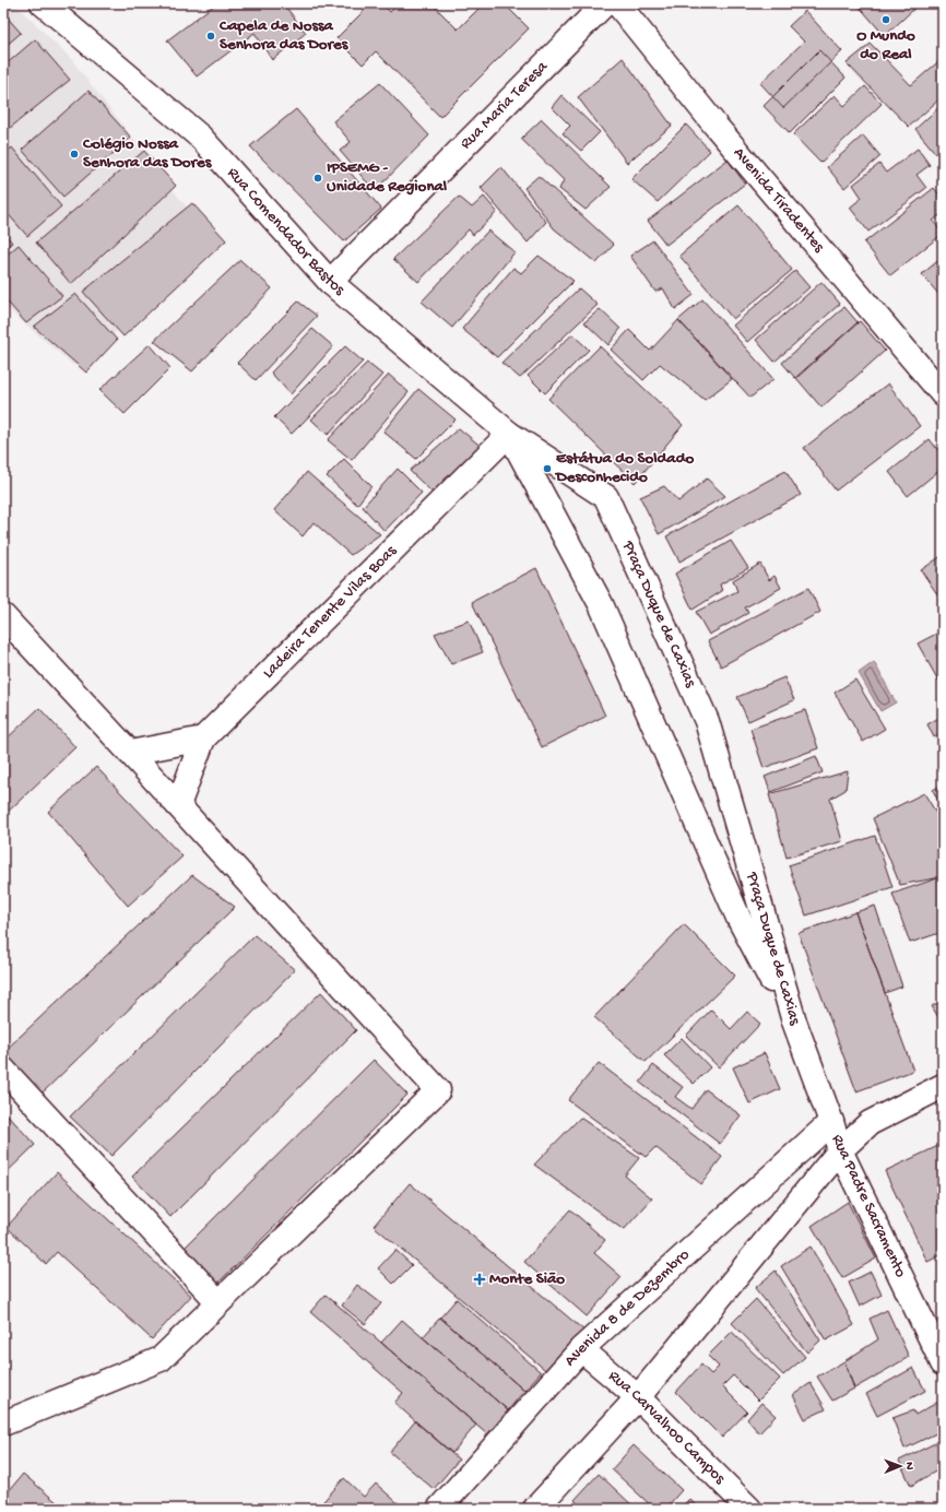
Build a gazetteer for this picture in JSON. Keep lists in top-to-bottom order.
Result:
{
  "streets": {
    "street": [
      "Rua Maria Teresa",
      "Avenida Tiradentes",
      "Rua Comendador Bastos",
      "Ladeira Tenente Vilas Boas",
      "Praça Duque de Caxias",
      "Rua Padre Sacramento",
      "Avenida 8 de Dezembro",
      "Rua Carvalhoo Campos"
    ]
  },
  "crossings": [
    ["Rua Maria Teresa", "Rua Comendador Bastos"],
    ["Rua Comendador Bastos", "Ladeira Tenente Vilas Boas"],
    ["Rua Comendador Bastos", "Praça Duque de Caxias"],
    ["Ladeira Tenente Vilas Boas", "Praça Duque de Caxias"],
    ["Praça Duque de Caxias", "Rua Padre Sacramento"],
    ["Rua Padre Sacramento", "Avenida 8 de Dezembro"],
    ["Avenida 8 de Dezembro", "Rua Carvalhoo Campos"]
  ],
  "places": {
    "other": [
      "O Mundo do Real",
      "Capela de Nossa Senhora das Dores",
      "Colégio Nossa Senhora das Dores",
      "IPSEMG - Unidade Regional",
      "Estátua do Soldado Desconhecido"
    ],
    "health": ["Monte Sião"]
  },
  "north": "right"
}
